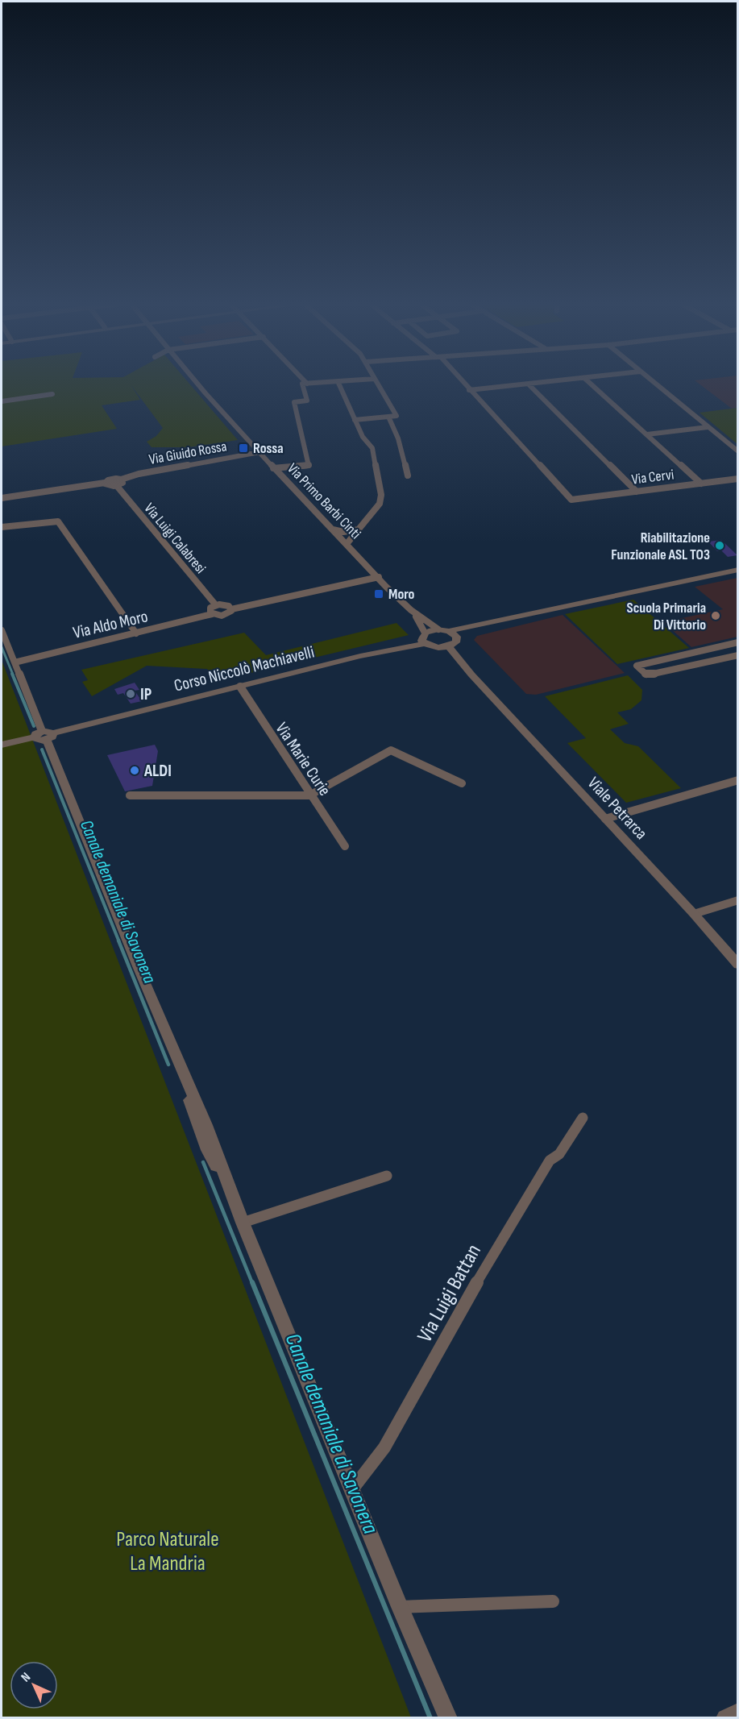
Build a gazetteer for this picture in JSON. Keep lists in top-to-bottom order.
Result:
{
  "streets": {
    "street": [
      "Via Giuido Rossa",
      "Via Cervi",
      "Via Primo Barbi Cinti",
      "Via Luigi Calabresi",
      "Via Aldo Moro",
      "Corso Niccolò Machiavelli",
      "Via Marie Curie",
      "Viale Petrarca",
      "Via Luigi Battan"
    ]
  },
  "crossings": [
    ["Via Giuido Rossa", "Via Primo Barbi Cinti"],
    ["Via Giuido Rossa", "Via Luigi Calabresi"],
    ["Via Primo Barbi Cinti", "Corso Niccolò Machiavelli"],
    ["Corso Niccolò Machiavelli", "Via Marie Curie"]
  ],
  "water": ["Canale demaniale di Savonera"],
  "parks": ["Parco Naturale La Mandria"],
  "places": {
    "transit": ["Rossa", "Moro"],
    "other": [
      "Riabilitazione Funzionale ASL TO3",
      "Scuola Primaria Di Vittorio",
      "IP",
      "ALDI"
    ]
  },
  "north": "top left"
}
